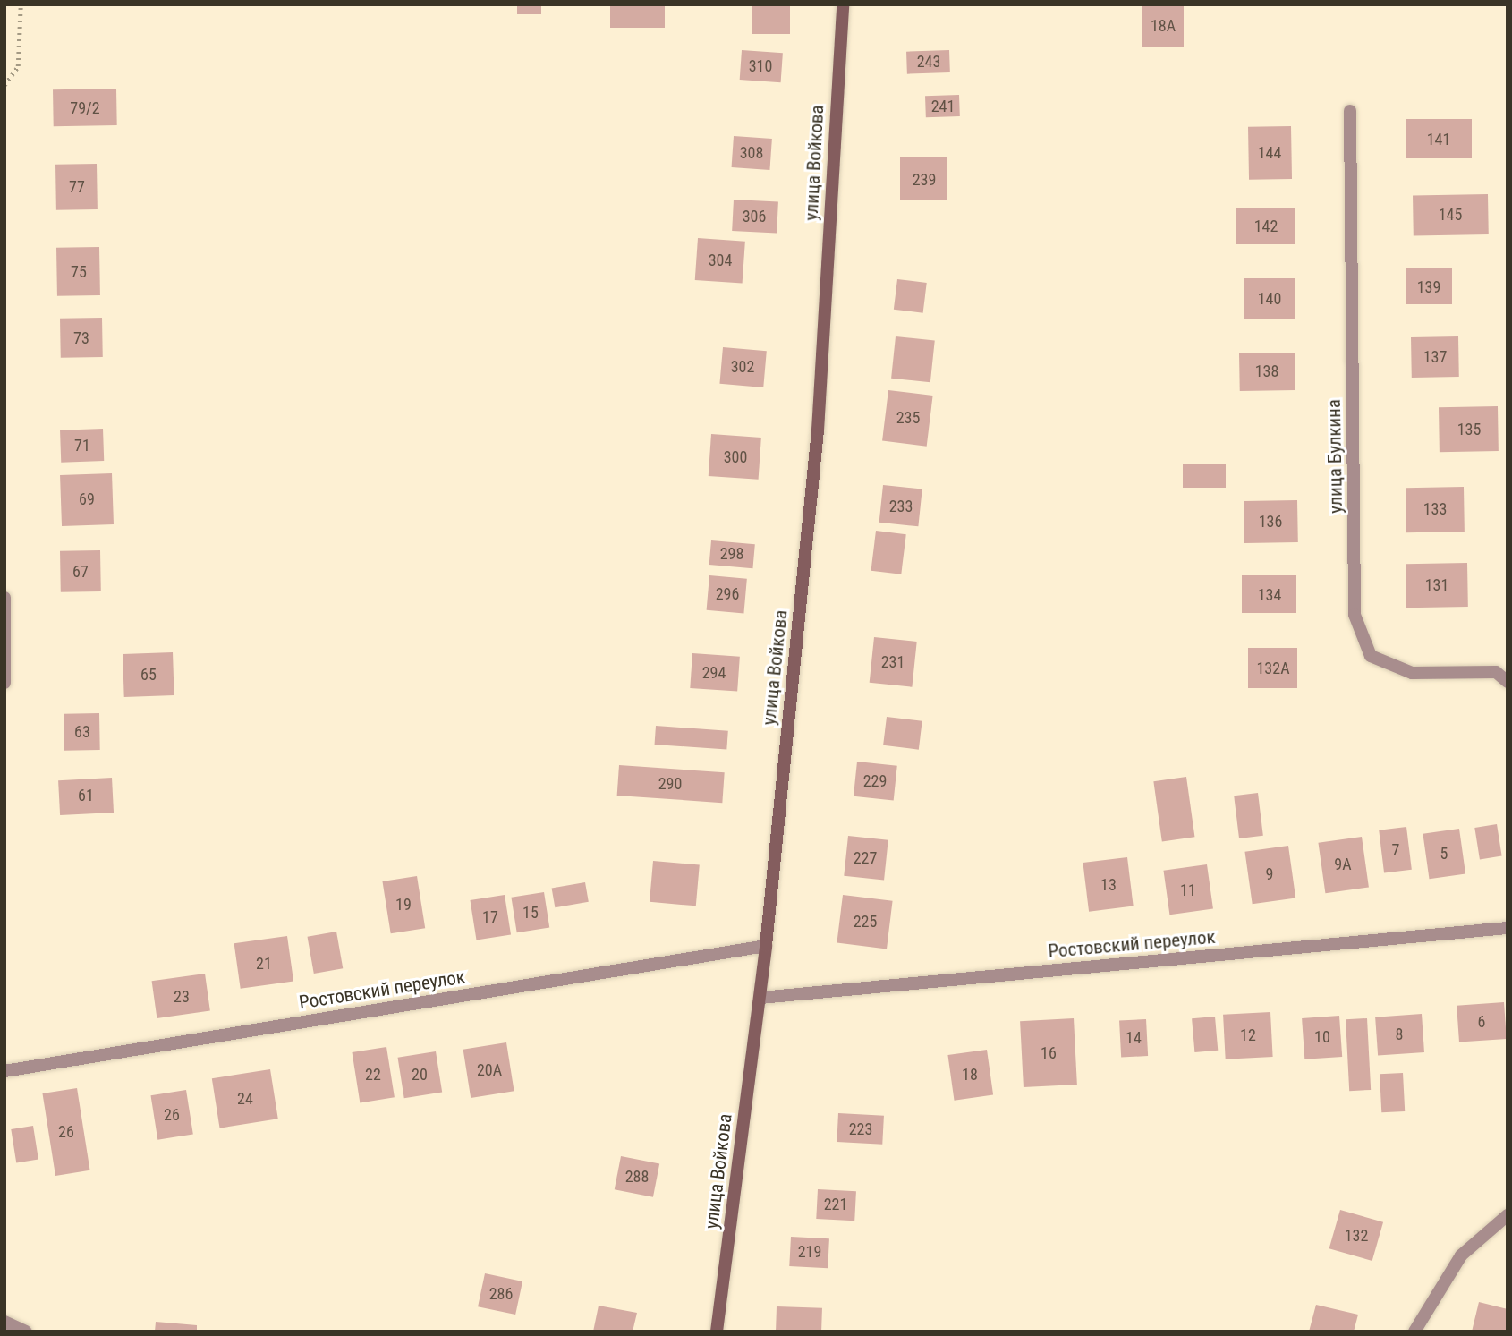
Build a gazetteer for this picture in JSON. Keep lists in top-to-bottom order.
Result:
{
  "streets": {
    "main road": ["улица Войкова"],
    "street": ["улица Булкина", "Ростовский переулок"]
  },
  "crossings": [
    ["улица Войкова", "Ростовский переулок"]
  ],
  "house_numbers": [
    "18А",
    "243",
    "310",
    "241",
    "79/2",
    "141",
    "308",
    "144",
    "239",
    "77",
    "145",
    "306",
    "142",
    "304",
    "75",
    "139",
    "140",
    "73",
    "137",
    "302",
    "138",
    "235",
    "135",
    "71",
    "300",
    "69",
    "233",
    "133",
    "136",
    "298",
    "67",
    "131",
    "296",
    "134",
    "231",
    "132А",
    "294",
    "65",
    "63",
    "229",
    "290",
    "61",
    "7",
    "5",
    "227",
    "9А",
    "9",
    "13",
    "11",
    "19",
    "15",
    "17",
    "225",
    "21",
    "23",
    "6",
    "8",
    "12",
    "10",
    "14",
    "16",
    "20А",
    "22",
    "20",
    "18",
    "24",
    "26",
    "223",
    "26",
    "288",
    "221",
    "132",
    "219",
    "286"
  ]
}
